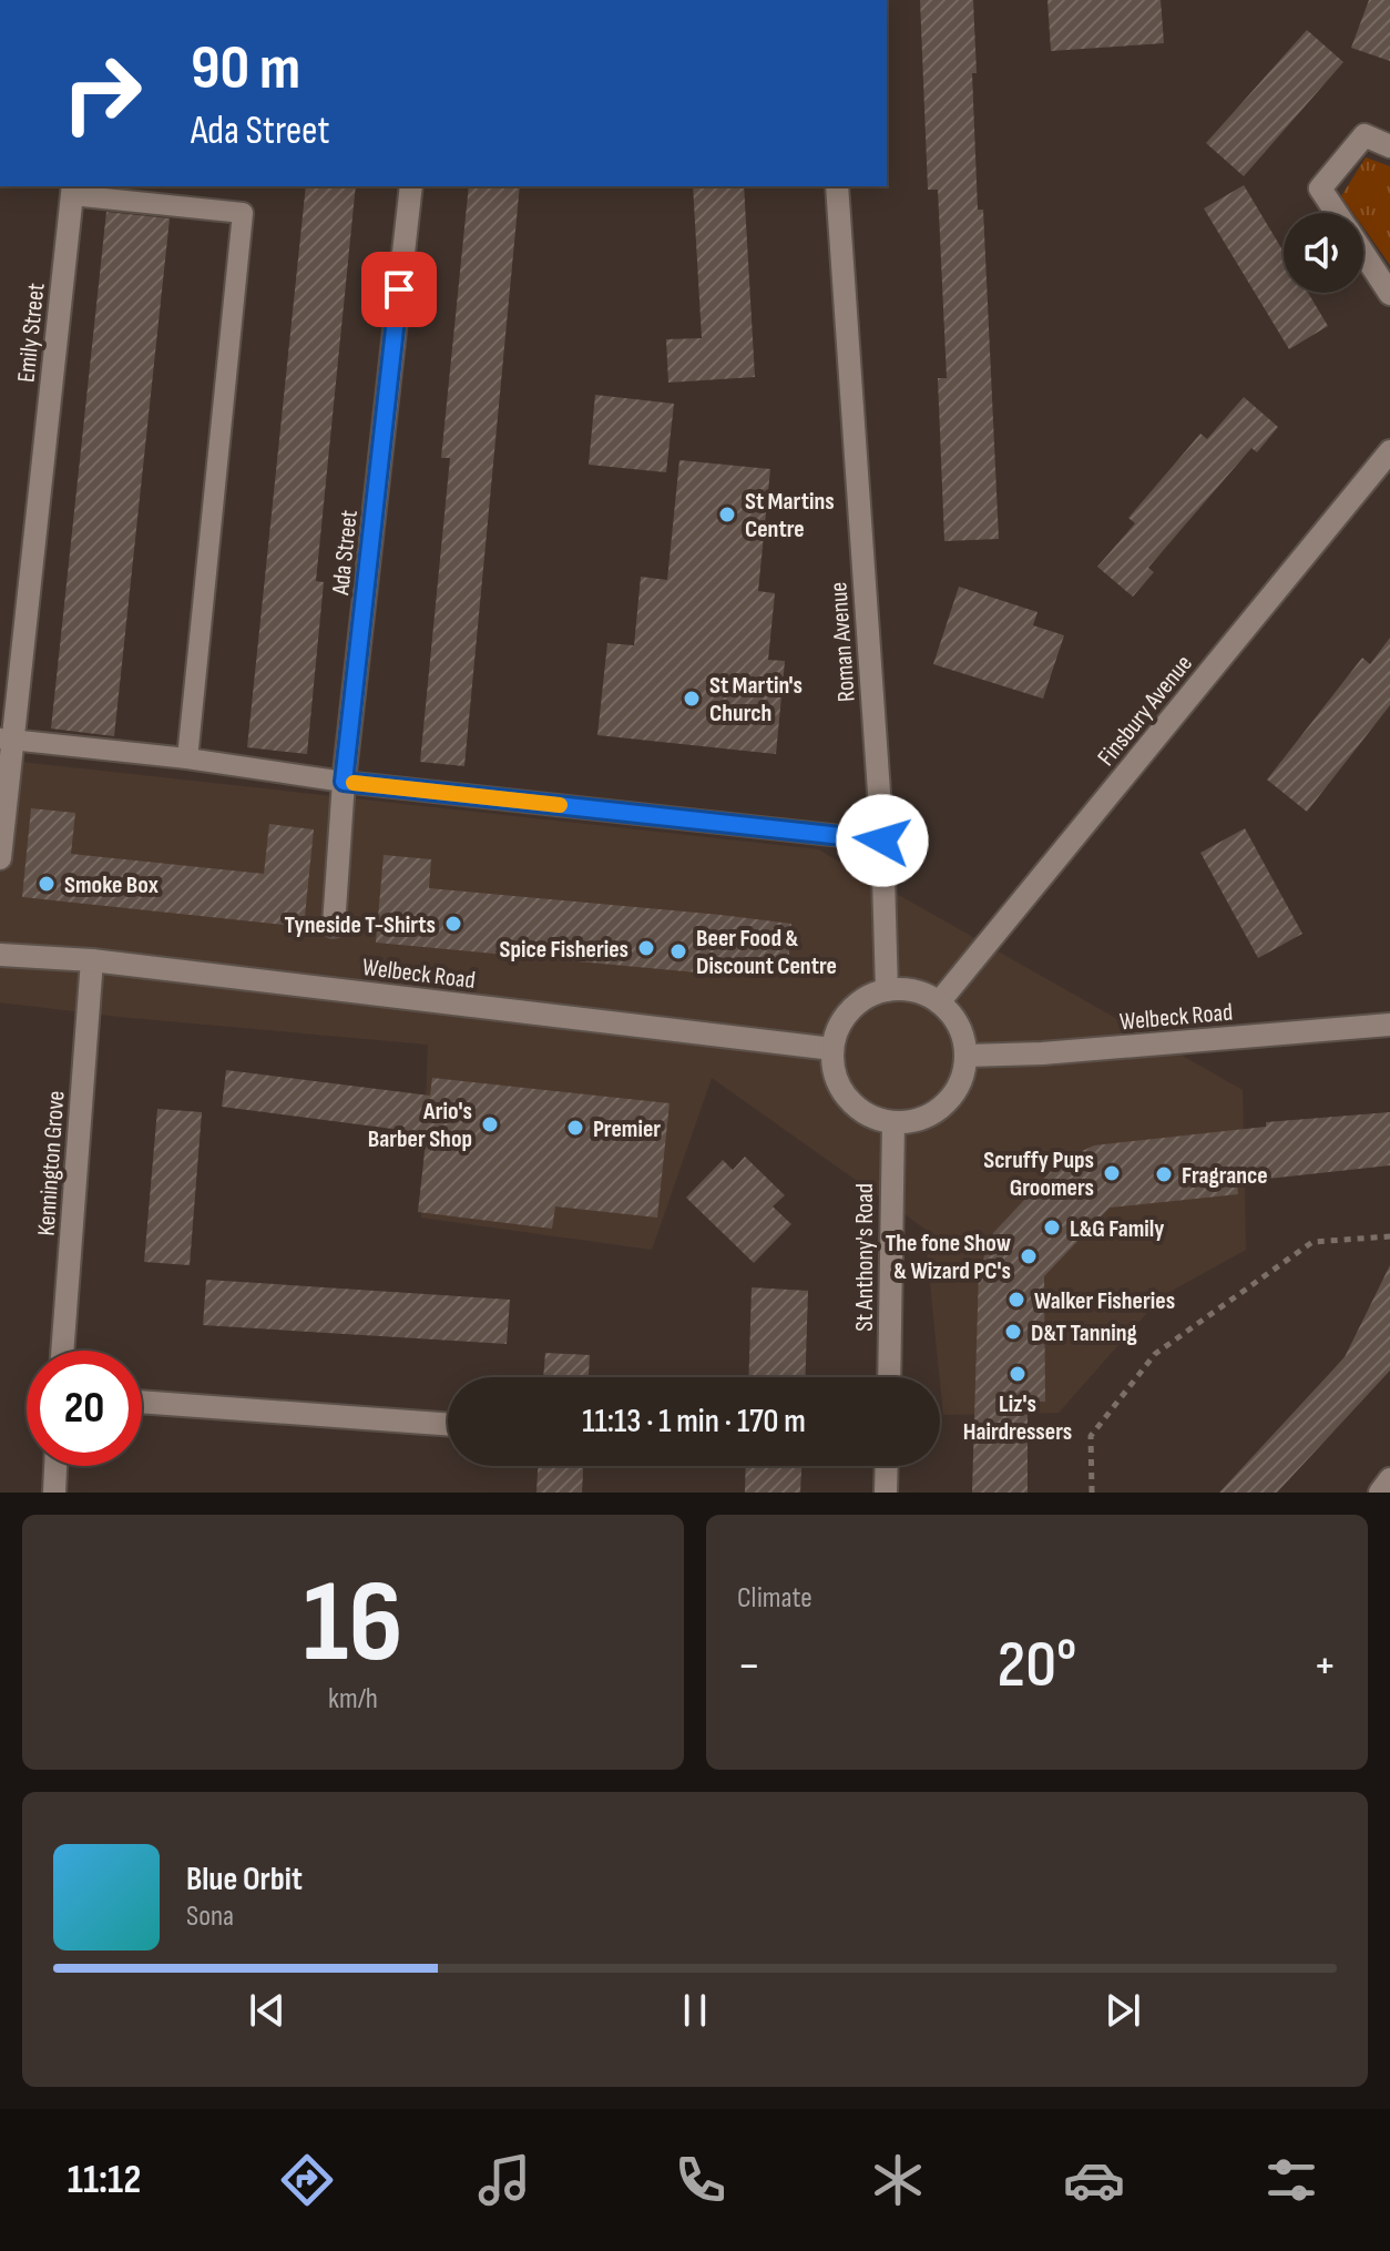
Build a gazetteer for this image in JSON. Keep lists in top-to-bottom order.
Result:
{
  "streets": {
    "street": [
      "Emily Street",
      "Ada Street",
      "Roman Avenue",
      "Finsbury Avenue",
      "Welbeck Road",
      "Kennington Grove",
      "St Anthony's Road"
    ]
  },
  "crossings": [
    ["Roman Avenue", "Finsbury Avenue"],
    ["Roman Avenue", "Welbeck Road"],
    ["Roman Avenue", "St Anthony's Road"],
    ["Finsbury Avenue", "Welbeck Road"],
    ["Finsbury Avenue", "St Anthony's Road"],
    ["Welbeck Road", "Kennington Grove"],
    ["Welbeck Road", "St Anthony's Road"]
  ],
  "places": [
    "St Martins Centre",
    "St Martin's Church",
    "Smoke Box",
    "Tyneside T-Shirts",
    "Spice Fisheries",
    "Beer Food & Discount Centre",
    "Ario's Barber Shop",
    "Premier",
    "Scruffy Pups Groomers",
    "Fragrance",
    "L&G Family",
    "The fone Show & Wizard PC's",
    "Walker Fisheries",
    "D&T Tanning",
    "Liz's Hairdressers"
  ],
  "page": {
    "turn": ["90 m", "Ada Street"],
    "limit": "20",
    "trip": "11:13 · 1 min · 170 m",
    "tile": [
      ["16", "km/h"],
      "Climate"
    ],
    "heat": ["−", "20°", "+"],
    "song": ["Blue Orbit", "Sona"],
    "tabs": "11:12"
  }
}
